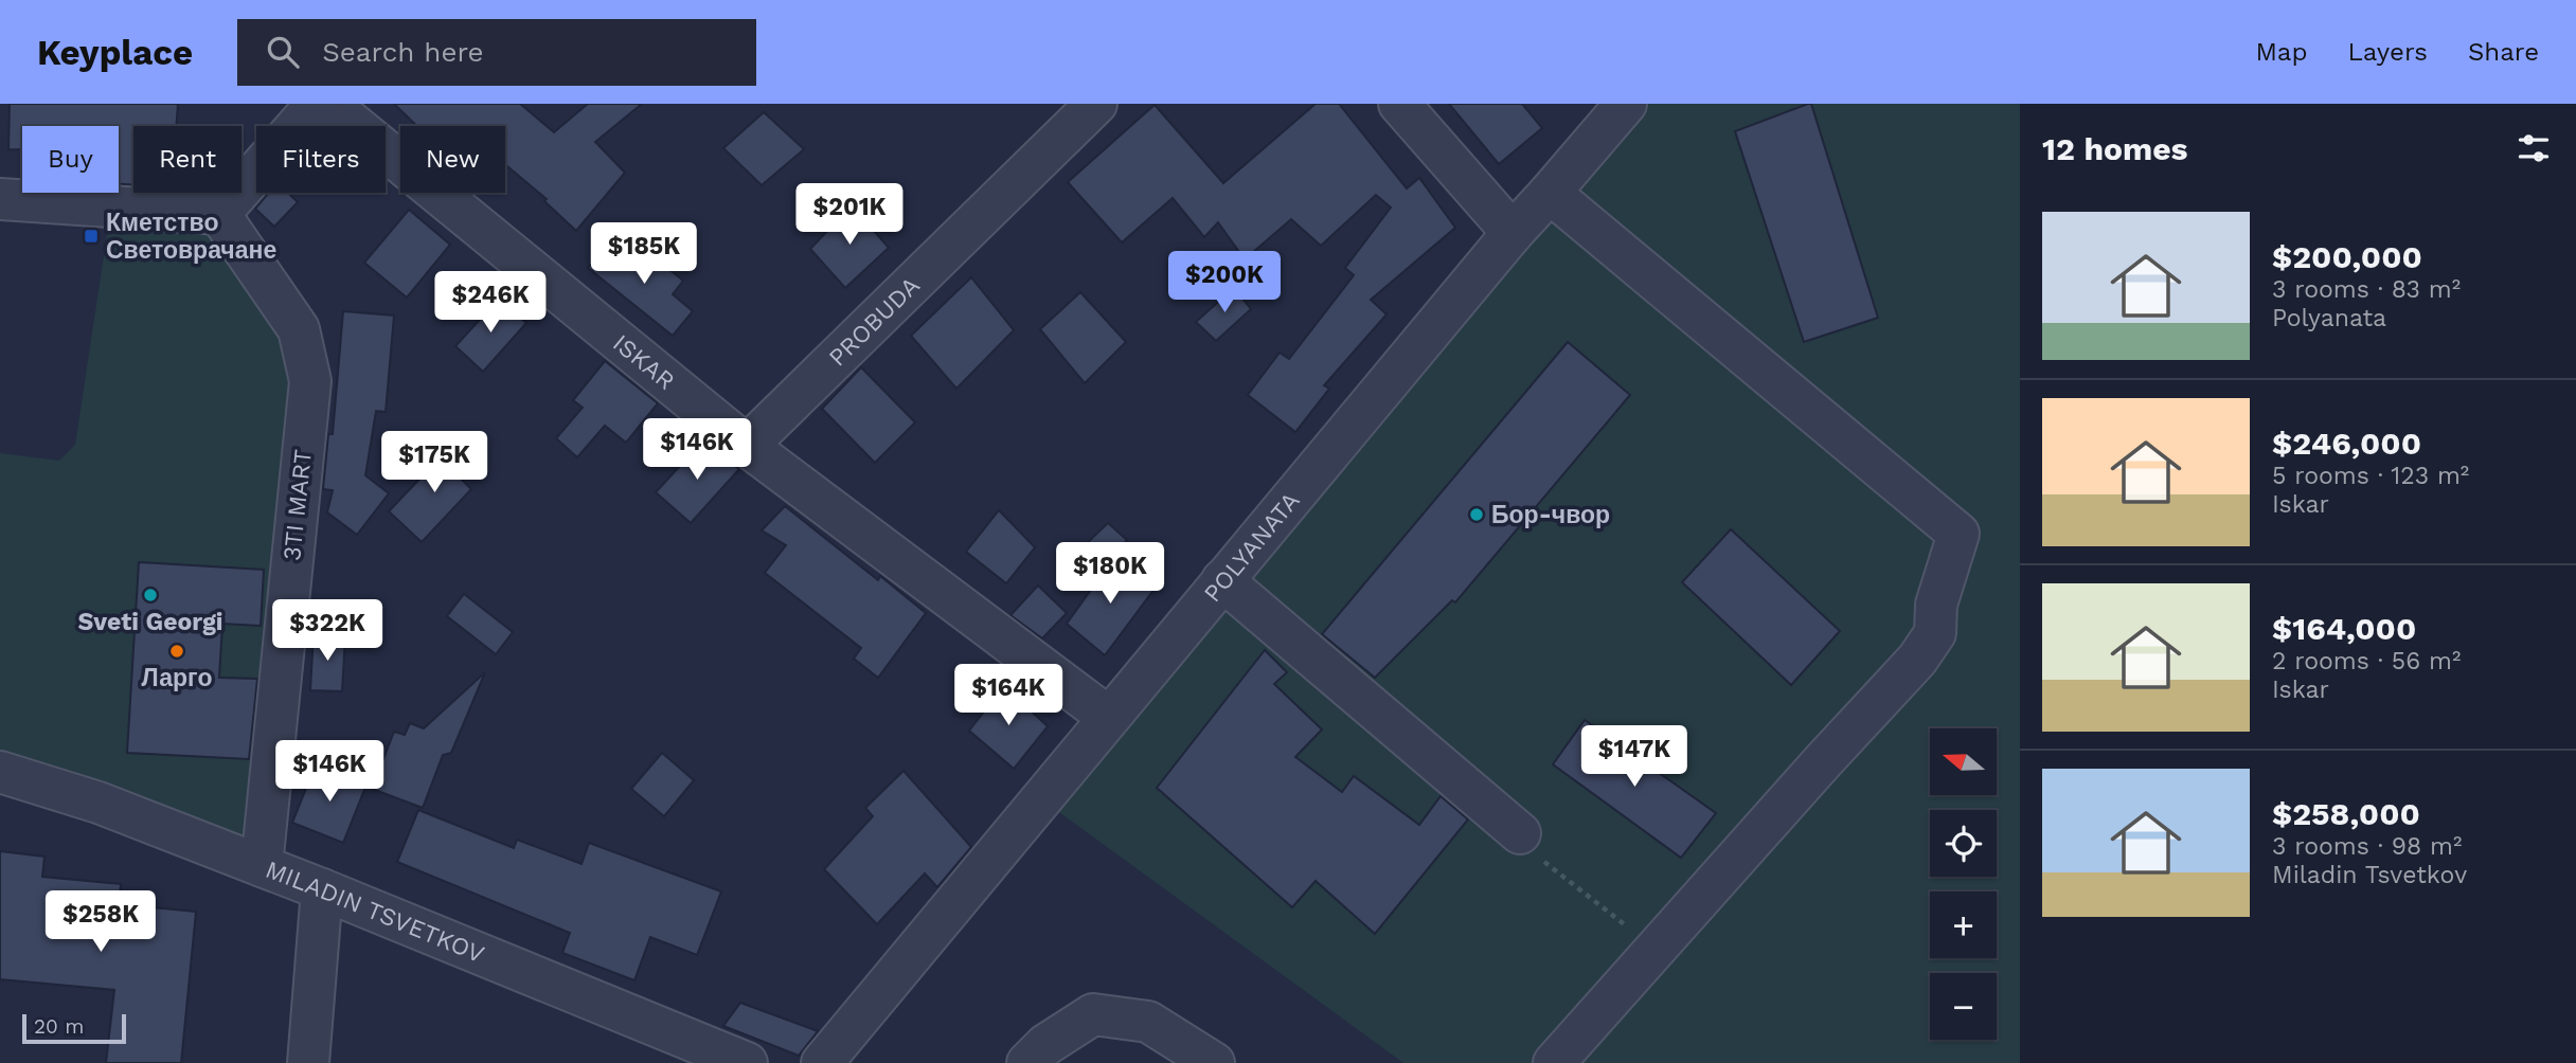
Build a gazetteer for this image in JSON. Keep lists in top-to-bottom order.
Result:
{
  "streets": {
    "street": [
      "PROBUDA",
      "ISKAR",
      "3TI MART",
      "POLYANATA",
      "MILADIN TSVETKOV"
    ]
  },
  "crossings": [
    ["PROBUDA", "ISKAR"],
    ["ISKAR", "POLYANATA"],
    ["3TI MART", "MILADIN TSVETKOV"]
  ],
  "places": {
    "transit": ["Кметство Световрачане"],
    "other": ["Бор-чвор", "Sveti Georgi", "Ларго"]
  },
  "scale_bar": "20 m",
  "north": "left",
  "page": {
    "header": "Keyplace",
    "search": "Search here",
    "nav": ["Map", "Layers", "Share"],
    "heading": "12 homes",
    "chip": [
      "Buy",
      "Rent",
      "Filters",
      "New"
    ],
    "price": [
      "$201K",
      "$185K",
      "$200K",
      "$246K",
      "$146K",
      "$175K",
      "$180K",
      "$322K",
      "$164K",
      "$147K",
      "$146K",
      "$258K"
    ],
    "list": [
      {
        "name": "$200,000",
        "note": "3 rooms · 83 m² · Polyanata"
      },
      {
        "name": "$246,000",
        "note": "5 rooms · 123 m² · Iskar"
      },
      {
        "name": "$164,000",
        "note": "2 rooms · 56 m² · Iskar"
      },
      {
        "name": "$258,000",
        "note": "3 rooms · 98 m² · Miladin Tsvetkov"
      }
    ],
    "map_buttons": ["+", "−"],
    "scale": "20 m"
  }
}
